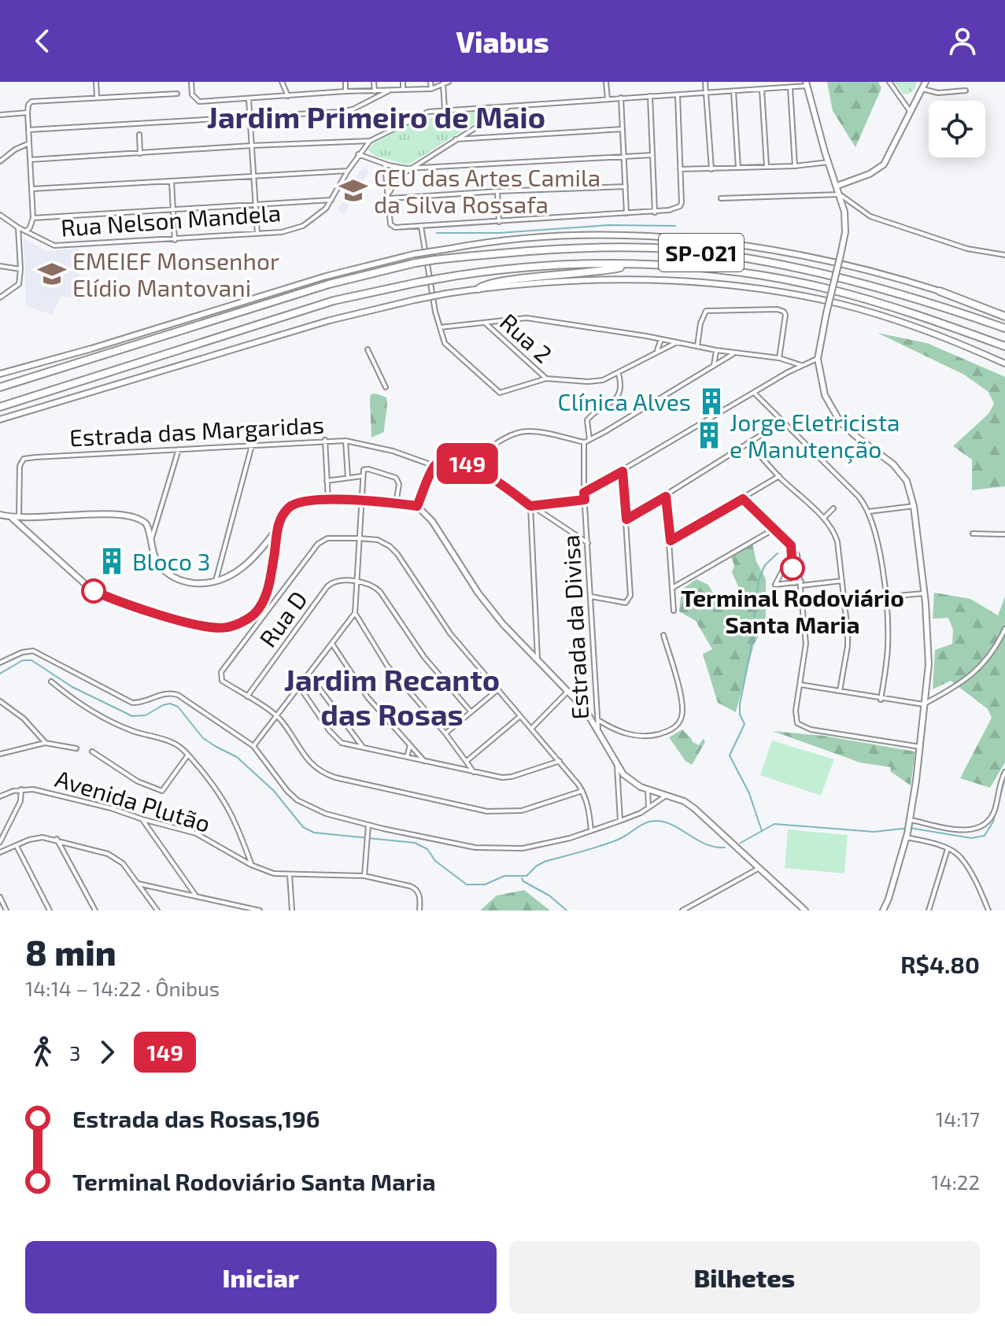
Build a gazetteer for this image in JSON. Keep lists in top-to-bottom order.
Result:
{
  "streets": {
    "highway": ["SP-021"],
    "street": [
      "Rua Nelson Mandela",
      "Rua 2",
      "Estrada das Margaridas",
      "Rua D",
      "Estrada da Divisa",
      "Avenida Plutão"
    ]
  },
  "districts": ["Jardim Primeiro de Maio", "Jardim Recanto das Rosas"],
  "places": {
    "school or university": ["CEU das Artes Camila da Silva Rossafa", "EMEIEF Monsenhor Elídio Mantovani"],
    "building": ["Clínica Alves", "Jorge Eletricista e Manutenção", "Bloco 3"],
    "other": ["Terminal Rodoviário Santa Maria"]
  },
  "lines": ["bus line 149"],
  "page": {
    "header": "Viabus",
    "on_map": "149",
    "heading": ["8 min", "14:14 – 14:22 · Ônibus", "R$4.80"],
    "legs": ["3", "149"],
    "list": [
      {
        "name": "Estrada das Rosas,196",
        "value": "14:17"
      },
      {
        "name": "Terminal Rodoviário Santa Maria",
        "value": "14:22"
      }
    ],
    "buttons": ["Iniciar", "Bilhetes"]
  }
}
